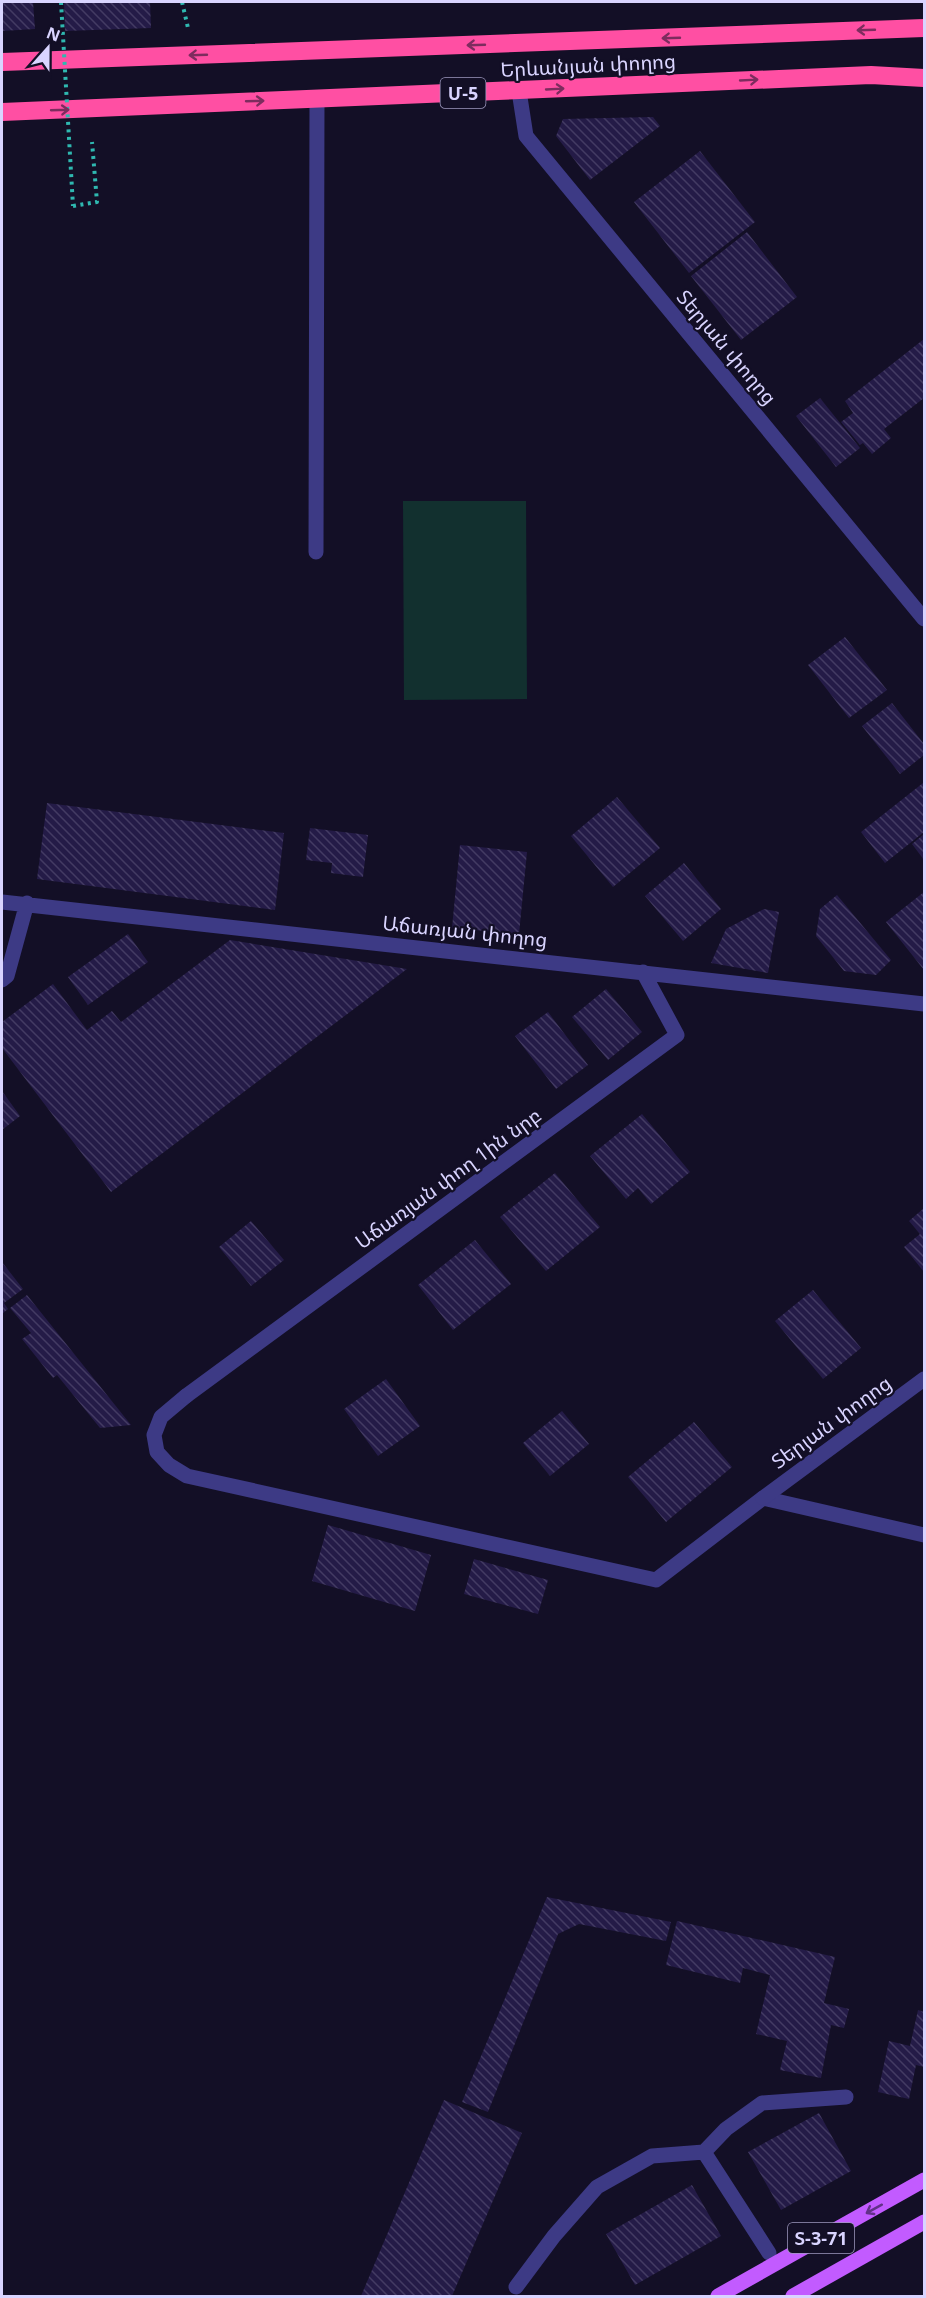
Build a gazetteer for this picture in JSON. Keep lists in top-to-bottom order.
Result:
{
  "streets": {
    "highway": ["Երևանյան փողոց", "Մ-5"],
    "main road": ["Տ-3-71"],
    "street": ["Տերյան փողոց", "Աճառյան փողոց", "Աճառյան փող 1ին նրբ"]
  },
  "crossings": [
    ["Երևանյան փողոց", "Տերյան փողոց"],
    ["Տերյան փողոց", "Աճառյան փող 1ին նրբ"],
    ["Աճառյան փողոց", "Աճառյան փող 1ին նրբ"]
  ],
  "north": "top"
}
